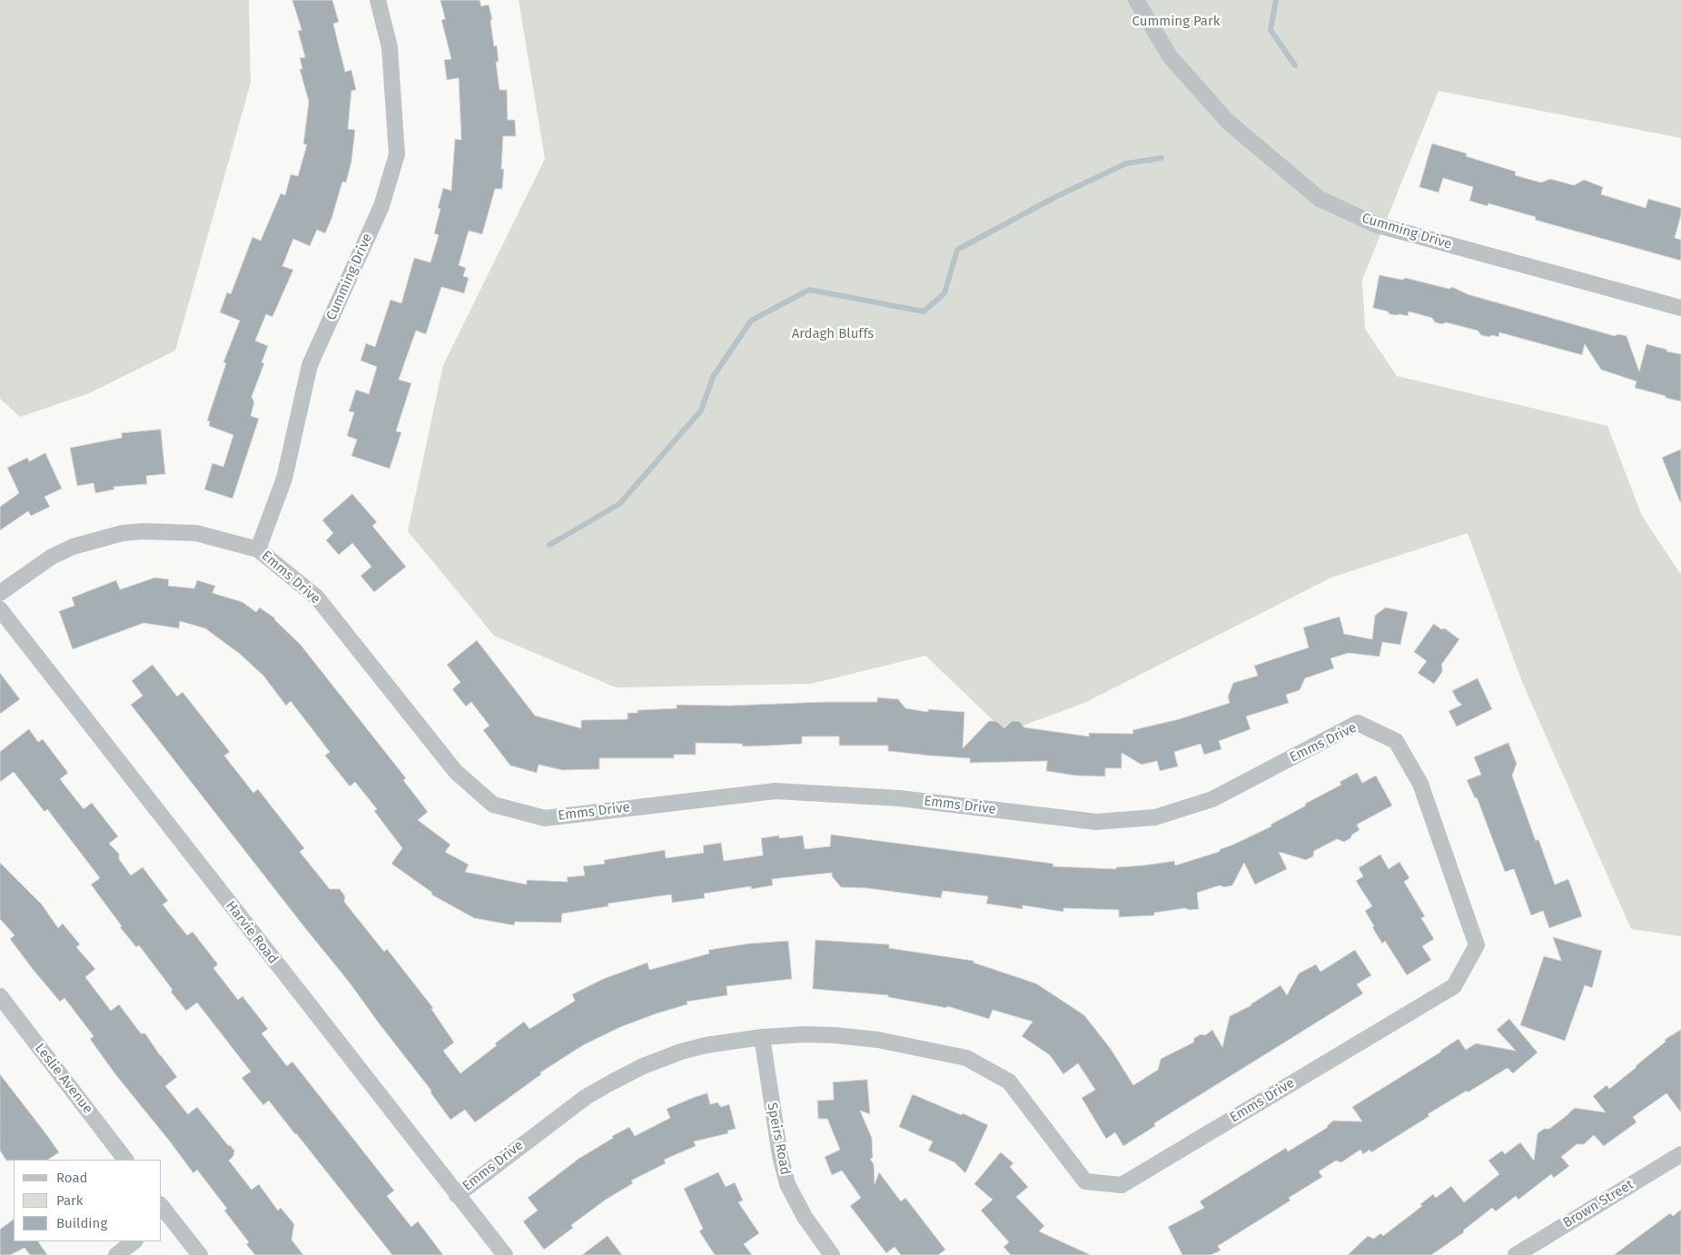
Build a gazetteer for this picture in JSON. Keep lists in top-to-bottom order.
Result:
{
  "streets": {
    "street": [
      "Cumming Drive",
      "Emms Drive",
      "Harvie Road",
      "Leslie Avenue",
      "Speirs Road",
      "Brown Street"
    ]
  },
  "crossings": [
    ["Cumming Drive", "Emms Drive"],
    ["Emms Drive", "Harvie Road"],
    ["Emms Drive", "Speirs Road"]
  ],
  "parks": ["Cumming Park", "Ardagh Bluffs"],
  "legend": ["Road", "Park", "Building"]
}
